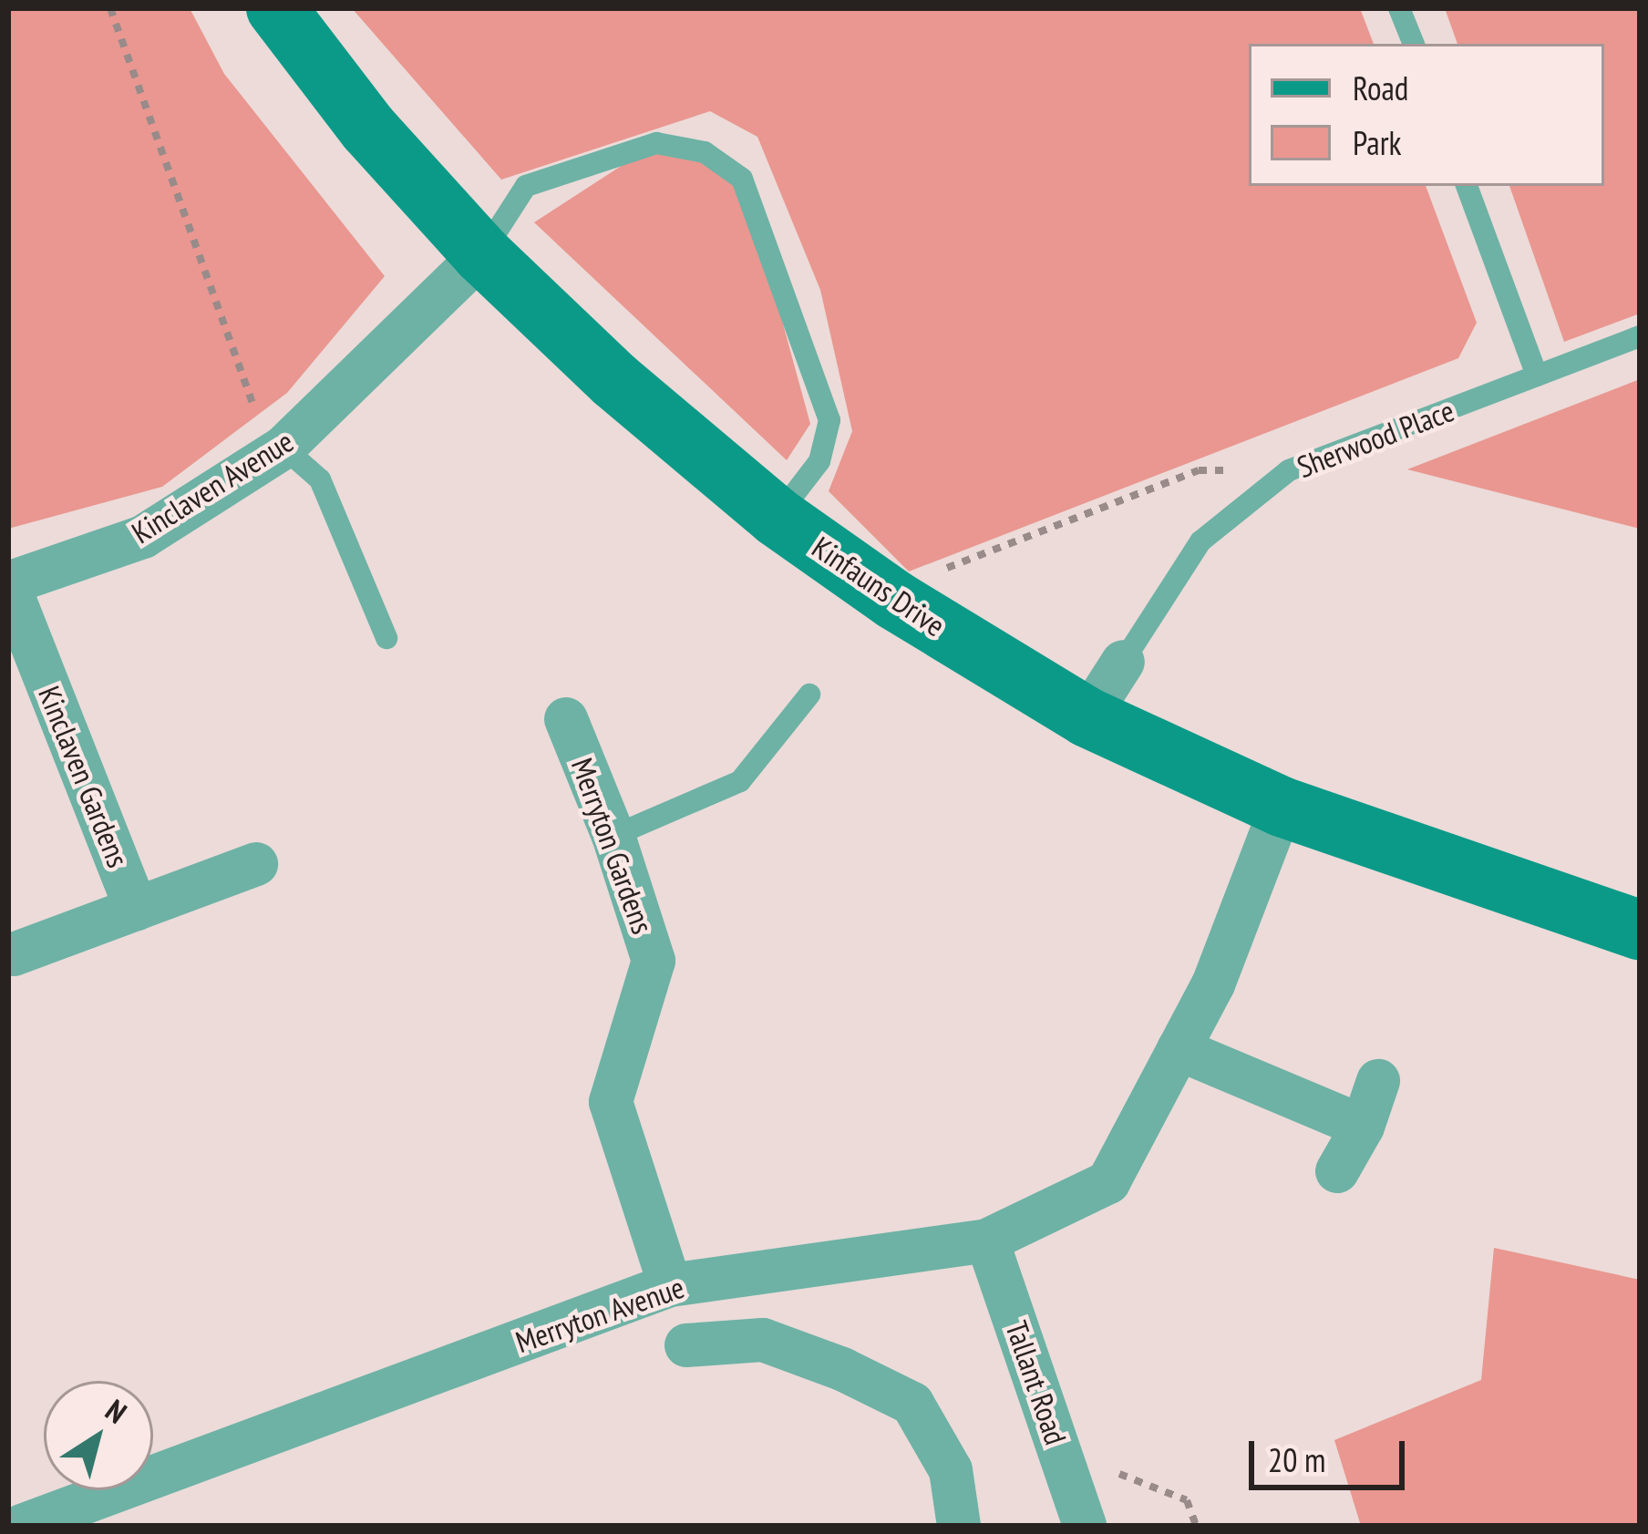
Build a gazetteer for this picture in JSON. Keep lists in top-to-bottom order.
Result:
{
  "streets": {
    "street": [
      "Sherwood Place",
      "Kinclaven Avenue",
      "Kinfauns Drive",
      "Kinclaven Gardens",
      "Merryton Gardens",
      "Merryton Avenue",
      "Tallant Road"
    ]
  },
  "crossings": [
    ["Sherwood Place", "Kinfauns Drive"],
    ["Kinclaven Avenue", "Kinfauns Drive"],
    ["Kinclaven Avenue", "Kinclaven Gardens"],
    ["Kinfauns Drive", "Merryton Avenue"],
    ["Merryton Gardens", "Merryton Avenue"],
    ["Merryton Avenue", "Tallant Road"]
  ],
  "legend": ["Road", "Park"],
  "scale_bar": "20 m",
  "north": "top right"
}
